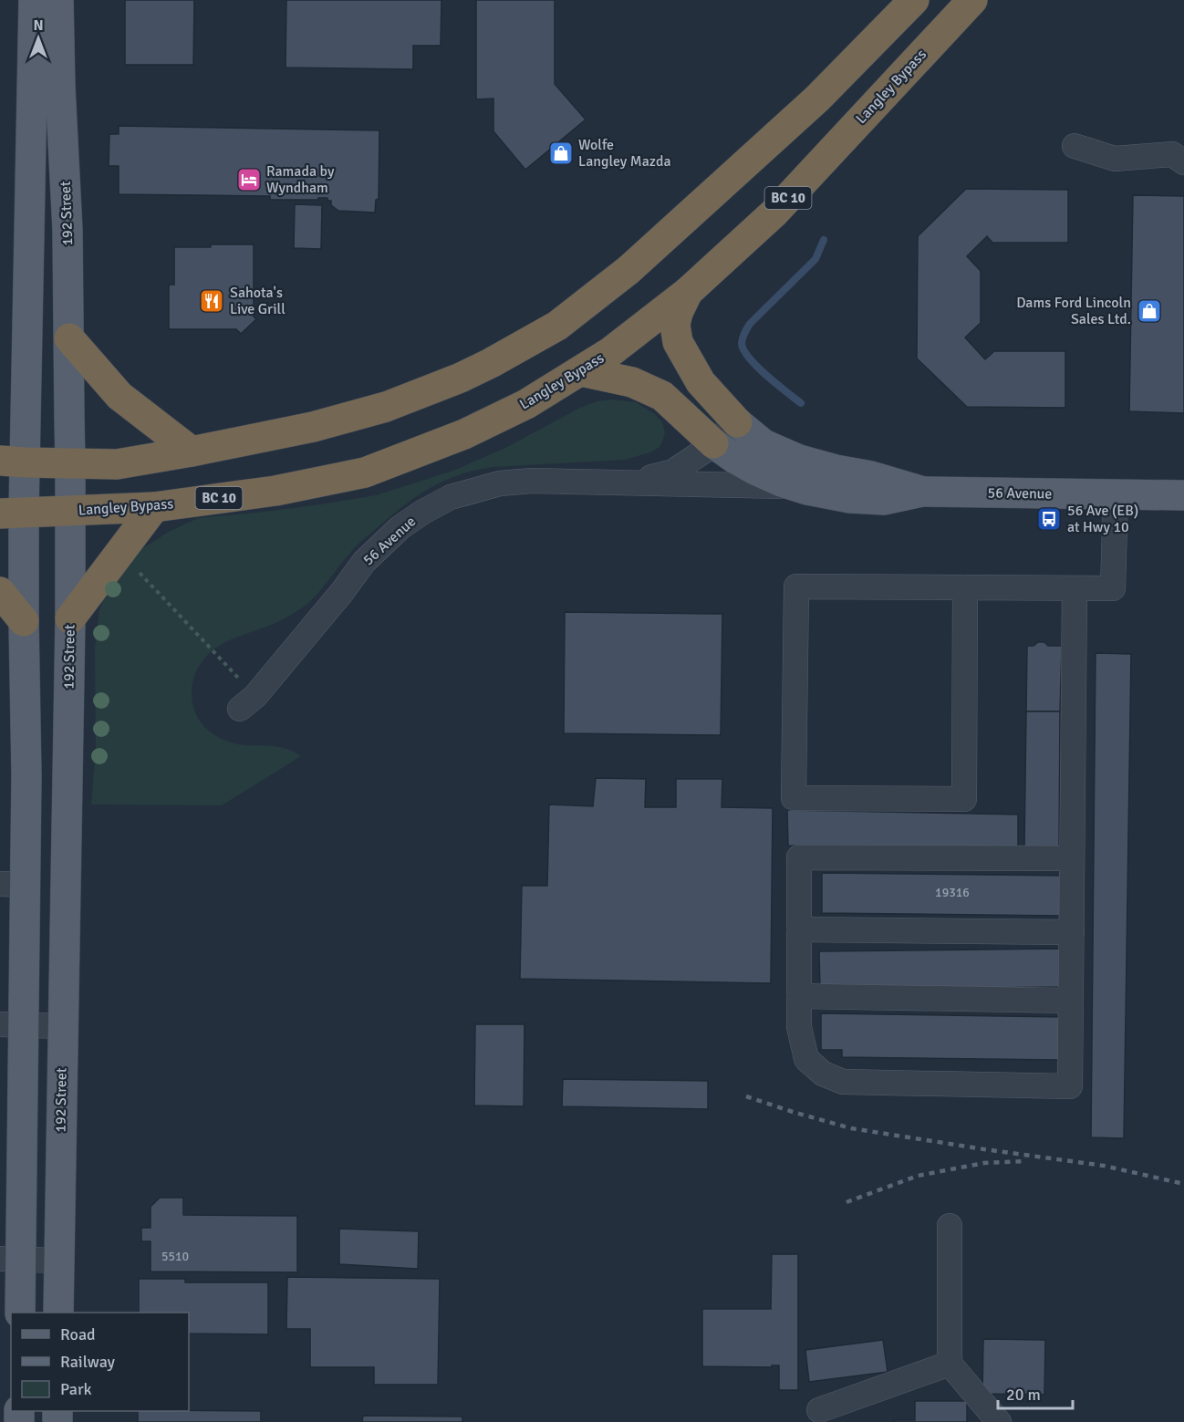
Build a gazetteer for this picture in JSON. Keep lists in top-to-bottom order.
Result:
{
  "streets": {
    "highway": ["Langley Bypass", "BC 10"],
    "main road": ["192 Street", "56 Avenue"]
  },
  "crossings": [
    ["Langley Bypass", "192 Street"]
  ],
  "places": {
    "shop": ["Wolfe Langley Mazda", "Dams Ford Lincoln Sales Ltd."],
    "hotel": ["Ramada by Wyndham"],
    "restaurant": ["Sahota's Live Grill"],
    "bus stop": ["56 Ave (EB) at Hwy 10"]
  },
  "house_numbers": ["19316", "5510"],
  "legend": ["Road", "Railway", "Park"],
  "scale_bar": "20 m",
  "north": "top"
}
